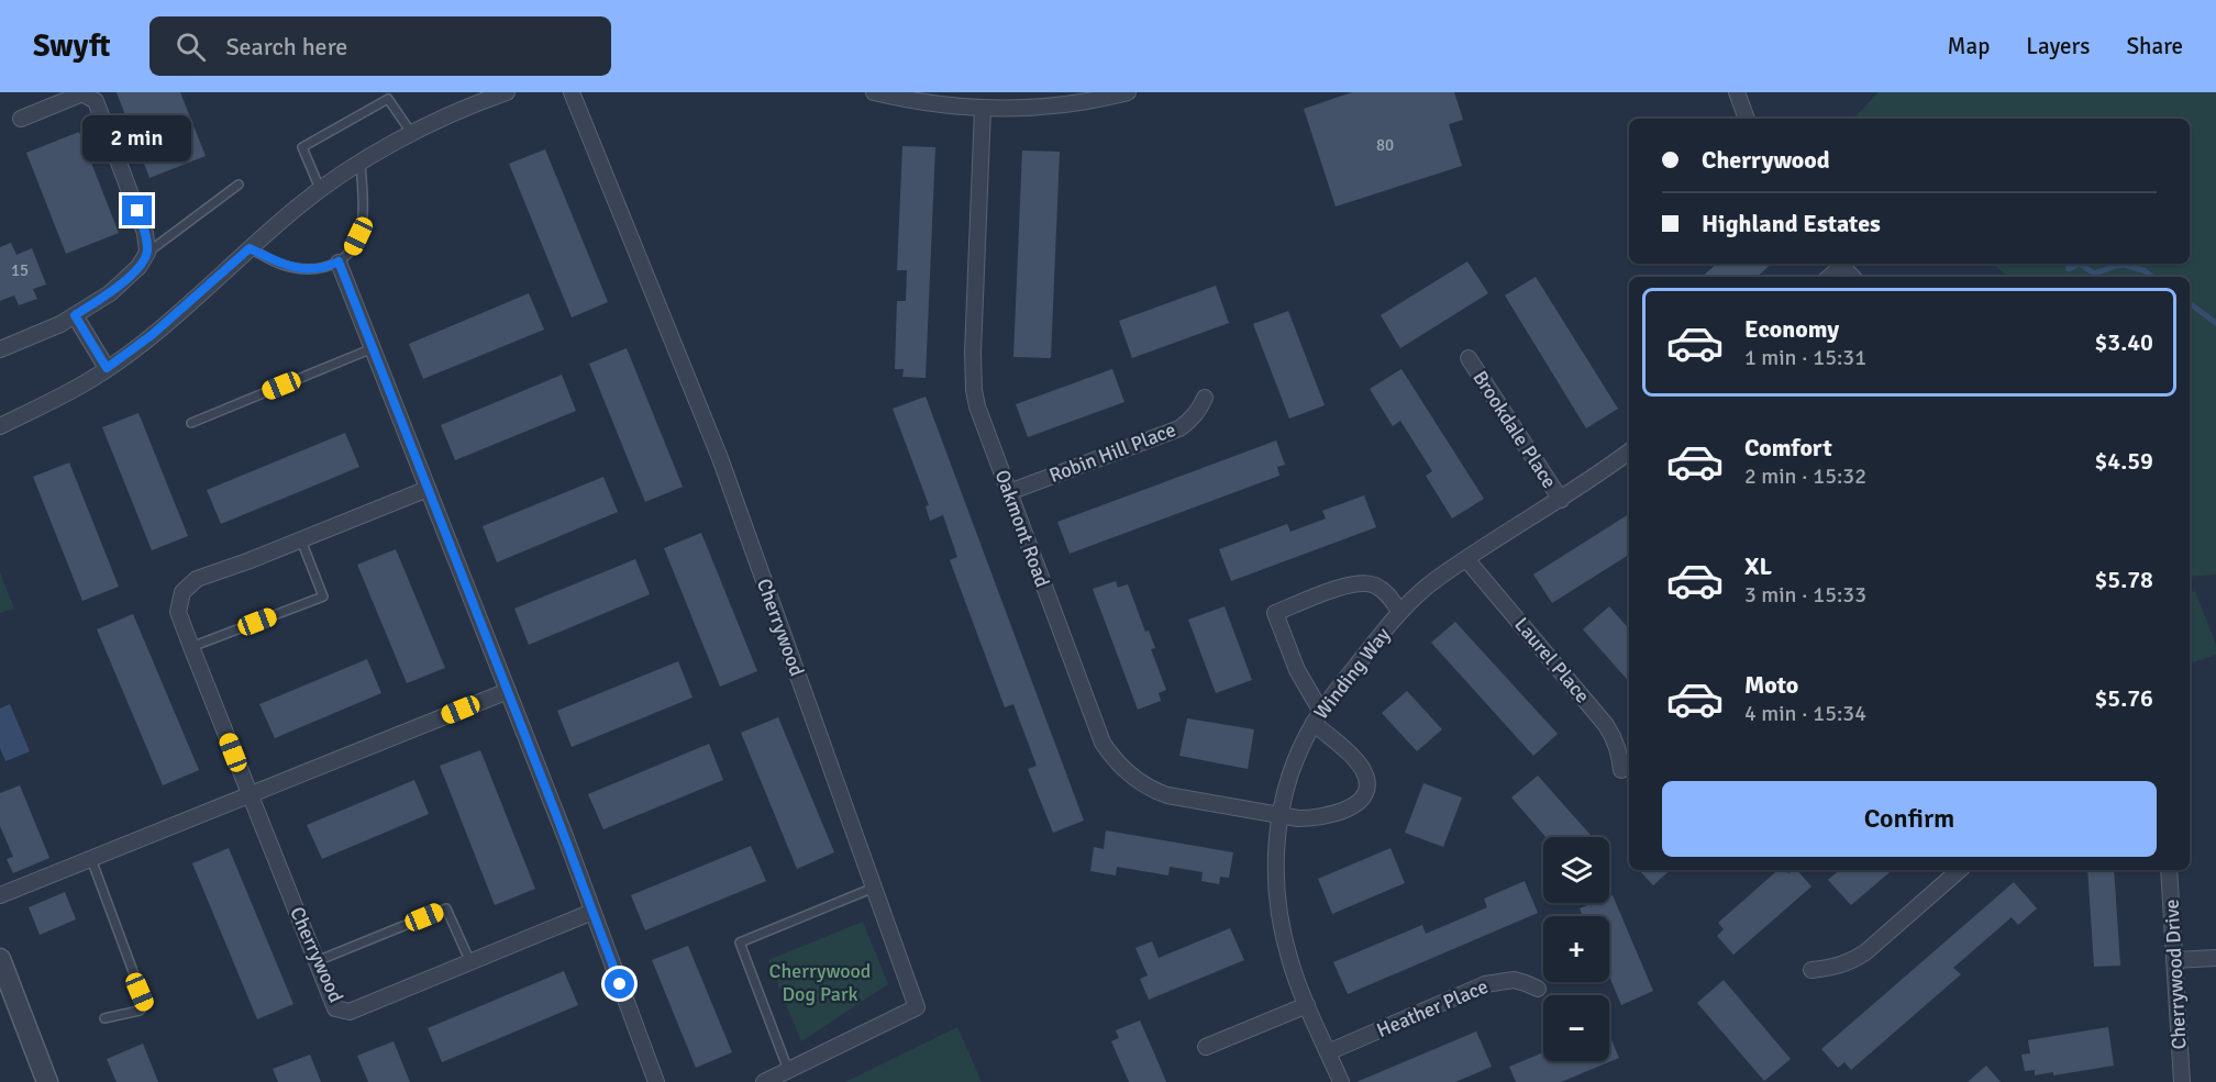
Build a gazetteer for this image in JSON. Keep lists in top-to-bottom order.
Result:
{
  "streets": {
    "street": [
      "Brookdale Place",
      "Robin Hill Place",
      "Oakmont Road",
      "Cherrywood",
      "Laurel Place",
      "Winding Way",
      "Cherrywood Drive",
      "Heather Place"
    ]
  },
  "crossings": [
    ["Brookdale Place", "Winding Way"],
    ["Robin Hill Place", "Oakmont Road"],
    ["Oakmont Road", "Winding Way"],
    ["Laurel Place", "Winding Way"],
    ["Winding Way", "Heather Place"]
  ],
  "parks": ["Cherrywood Dog Park"],
  "house_numbers": ["80", "15"],
  "page": {
    "header": "Swyft",
    "search": "Search here",
    "nav": ["Map", "Layers", "Share"],
    "bubble": "2 min",
    "banner": ["Cherrywood", "Highland Estates"],
    "list": [
      {
        "name": "Economy",
        "note": "1 min · 15:31",
        "value": "$3.40"
      },
      {
        "name": "Comfort",
        "note": "2 min · 15:32",
        "value": "$4.59"
      },
      {
        "name": "XL",
        "note": "3 min · 15:33",
        "value": "$5.78"
      },
      {
        "name": "Moto",
        "note": "4 min · 15:34",
        "value": "$5.76"
      }
    ],
    "buttons": "Confirm",
    "map_buttons": ["+", "−"]
  }
}
